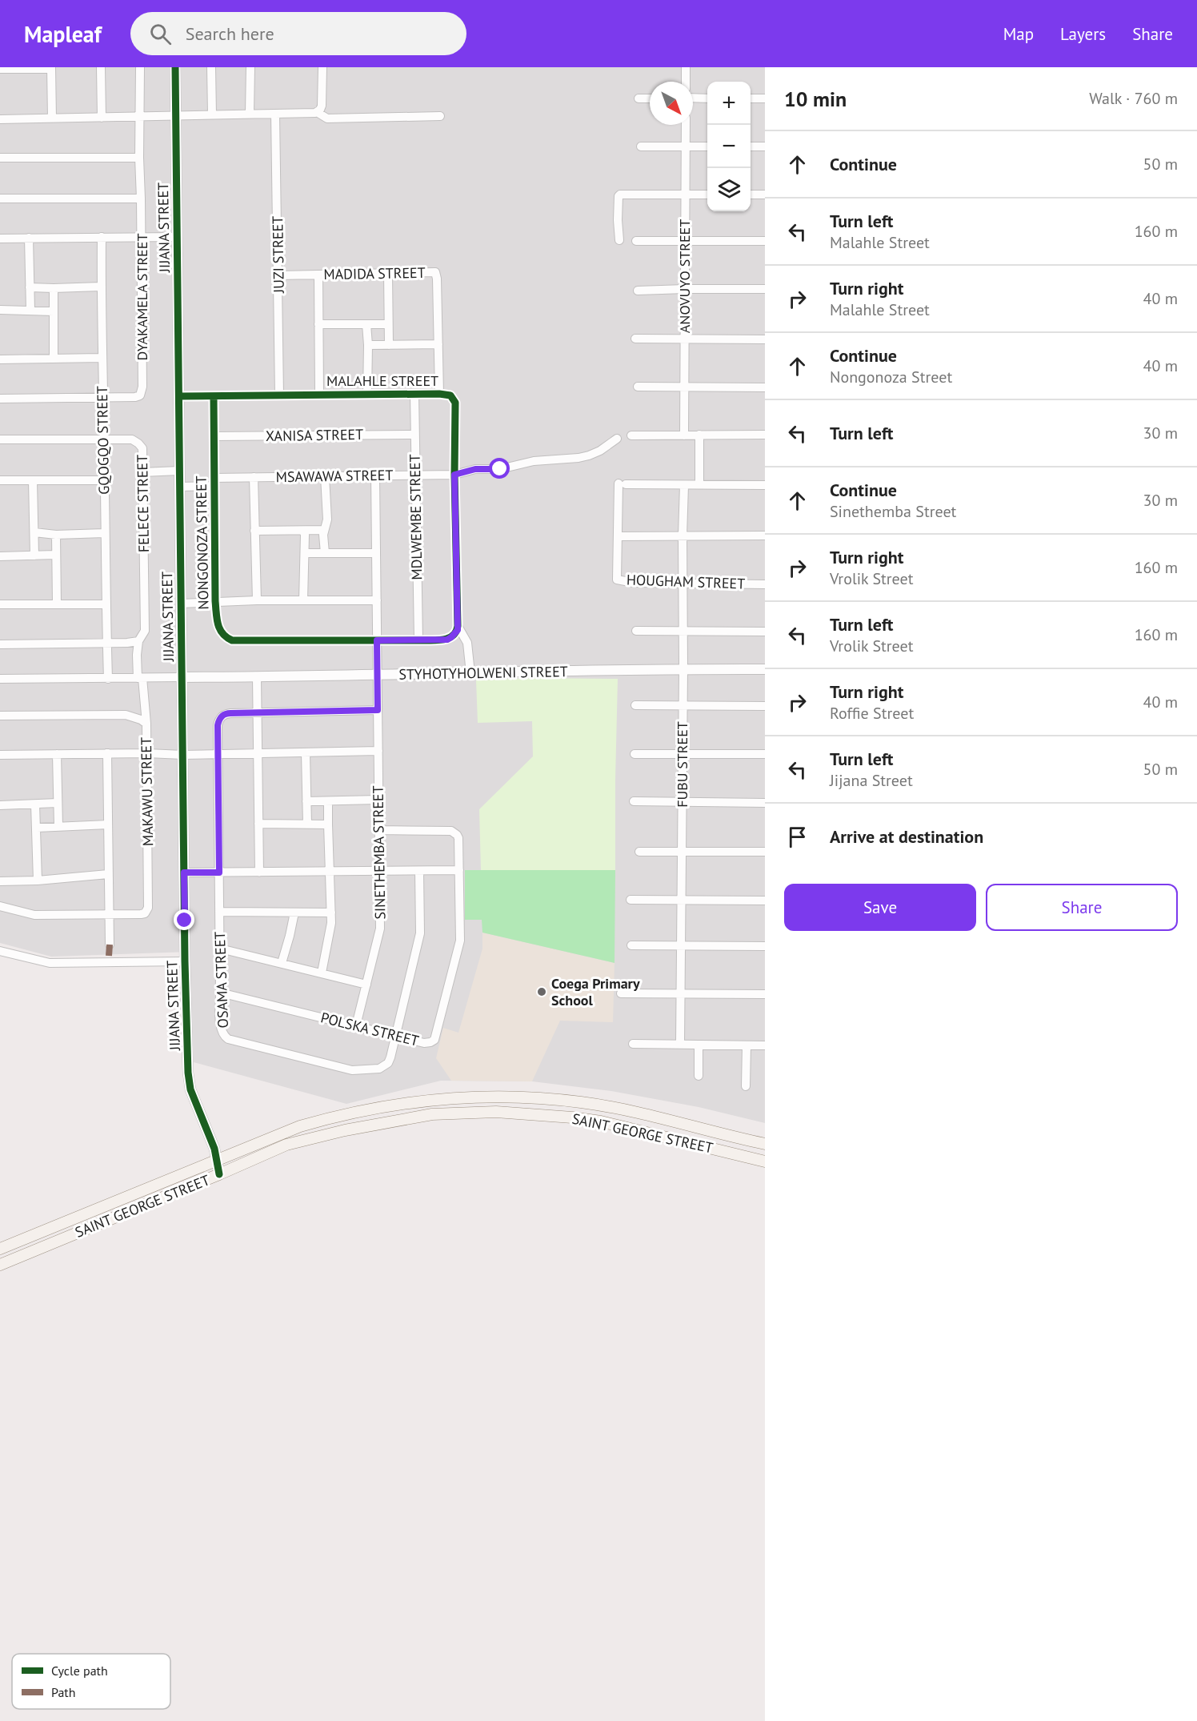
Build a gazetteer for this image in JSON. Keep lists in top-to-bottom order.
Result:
{
  "streets": {
    "main road": ["SAINT GEORGE STREET"],
    "street": [
      "JIJANA STREET",
      "JUZI STREET",
      "MADIDA STREET",
      "ANOVUYO STREET",
      "DYAKAMELA STREET",
      "MALAHLE STREET",
      "XANISA STREET",
      "GQOGQO STREET",
      "MSAWAWA STREET",
      "FELECE STREET",
      "MDLWEMBE STREET",
      "NONGONOZA STREET",
      "HOUGHAM STREET",
      "STYHOTYHOLWENI STREET",
      "FUBU STREET",
      "MAKAWU STREET",
      "SINETHEMBA STREET",
      "OSAMA STREET",
      "POLSKA STREET"
    ]
  },
  "crossings": [
    ["JIJANA STREET", "MALAHLE STREET"],
    ["JIJANA STREET", "MSAWAWA STREET"],
    ["JIJANA STREET", "STYHOTYHOLWENI STREET"],
    ["JIJANA STREET", "SAINT GEORGE STREET"],
    ["JUZI STREET", "MADIDA STREET"],
    ["JUZI STREET", "MALAHLE STREET"],
    ["MADIDA STREET", "MALAHLE STREET"],
    ["DYAKAMELA STREET", "GQOGQO STREET"],
    ["MALAHLE STREET", "MSAWAWA STREET"],
    ["MALAHLE STREET", "MDLWEMBE STREET"],
    ["MALAHLE STREET", "NONGONOZA STREET"],
    ["XANISA STREET", "MDLWEMBE STREET"],
    ["XANISA STREET", "NONGONOZA STREET"],
    ["GQOGQO STREET", "FELECE STREET"],
    ["GQOGQO STREET", "STYHOTYHOLWENI STREET"],
    ["MSAWAWA STREET", "MDLWEMBE STREET"],
    ["MSAWAWA STREET", "NONGONOZA STREET"],
    ["MSAWAWA STREET", "SINETHEMBA STREET"],
    ["FELECE STREET", "STYHOTYHOLWENI STREET"],
    ["FELECE STREET", "MAKAWU STREET"],
    ["MDLWEMBE STREET", "NONGONOZA STREET"],
    ["NONGONOZA STREET", "SINETHEMBA STREET"],
    ["HOUGHAM STREET", "FUBU STREET"],
    ["STYHOTYHOLWENI STREET", "FUBU STREET"],
    ["STYHOTYHOLWENI STREET", "SINETHEMBA STREET"],
    ["SINETHEMBA STREET", "POLSKA STREET"],
    ["OSAMA STREET", "POLSKA STREET"]
  ],
  "places": ["Coega Primary School"],
  "legend": ["Cycle path", "Path"],
  "north": "bottom right",
  "page": {
    "header": "Mapleaf",
    "search": "Search here",
    "nav": ["Map", "Layers", "Share"],
    "heading": ["10 min", "Walk · 760 m"],
    "map_buttons": ["+", "−"],
    "list": [
      ["Continue", "50 m"],
      ["Turn left", "Malahle Street", "160 m"],
      ["Turn right", "Malahle Street", "40 m"],
      ["Continue", "Nongonoza Street", "40 m"],
      ["Turn left", "30 m"],
      ["Continue", "Sinethemba Street", "30 m"],
      ["Turn right", "Vrolik Street", "160 m"],
      ["Turn left", "Vrolik Street", "160 m"],
      ["Turn right", "Roffie Street", "40 m"],
      ["Turn left", "Jijana Street", "50 m"],
      "Arrive at destination"
    ],
    "buttons": ["Save", "Share"]
  }
}
